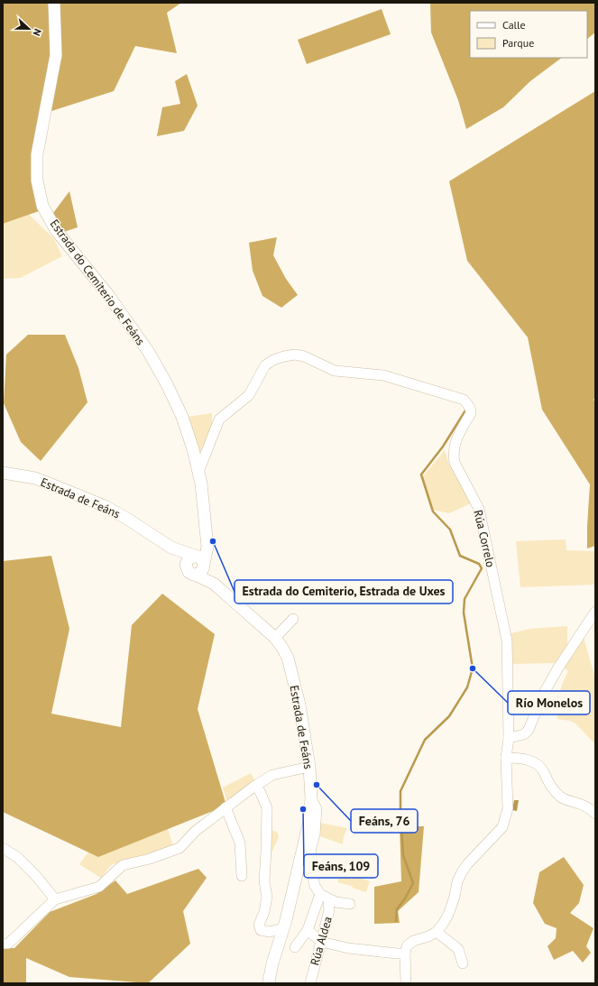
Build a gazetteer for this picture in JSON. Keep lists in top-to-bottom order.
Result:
{
  "streets": {
    "street": [
      "Estrada do Cemiterio de Feáns",
      "Estrada de Feáns",
      "Rúa Correlo",
      "Rúa Aldea"
    ]
  },
  "crossings": [
    ["Estrada do Cemiterio de Feáns", "Estrada de Feáns"],
    ["Estrada do Cemiterio de Feáns", "Rúa Correlo"]
  ],
  "places": [
    "Estrada do Cemiterio, Estrada de Uxes",
    "Río Monelos",
    "Feáns, 76",
    "Feáns, 109"
  ],
  "legend": ["Calle", "Parque"],
  "north": "right"
}
